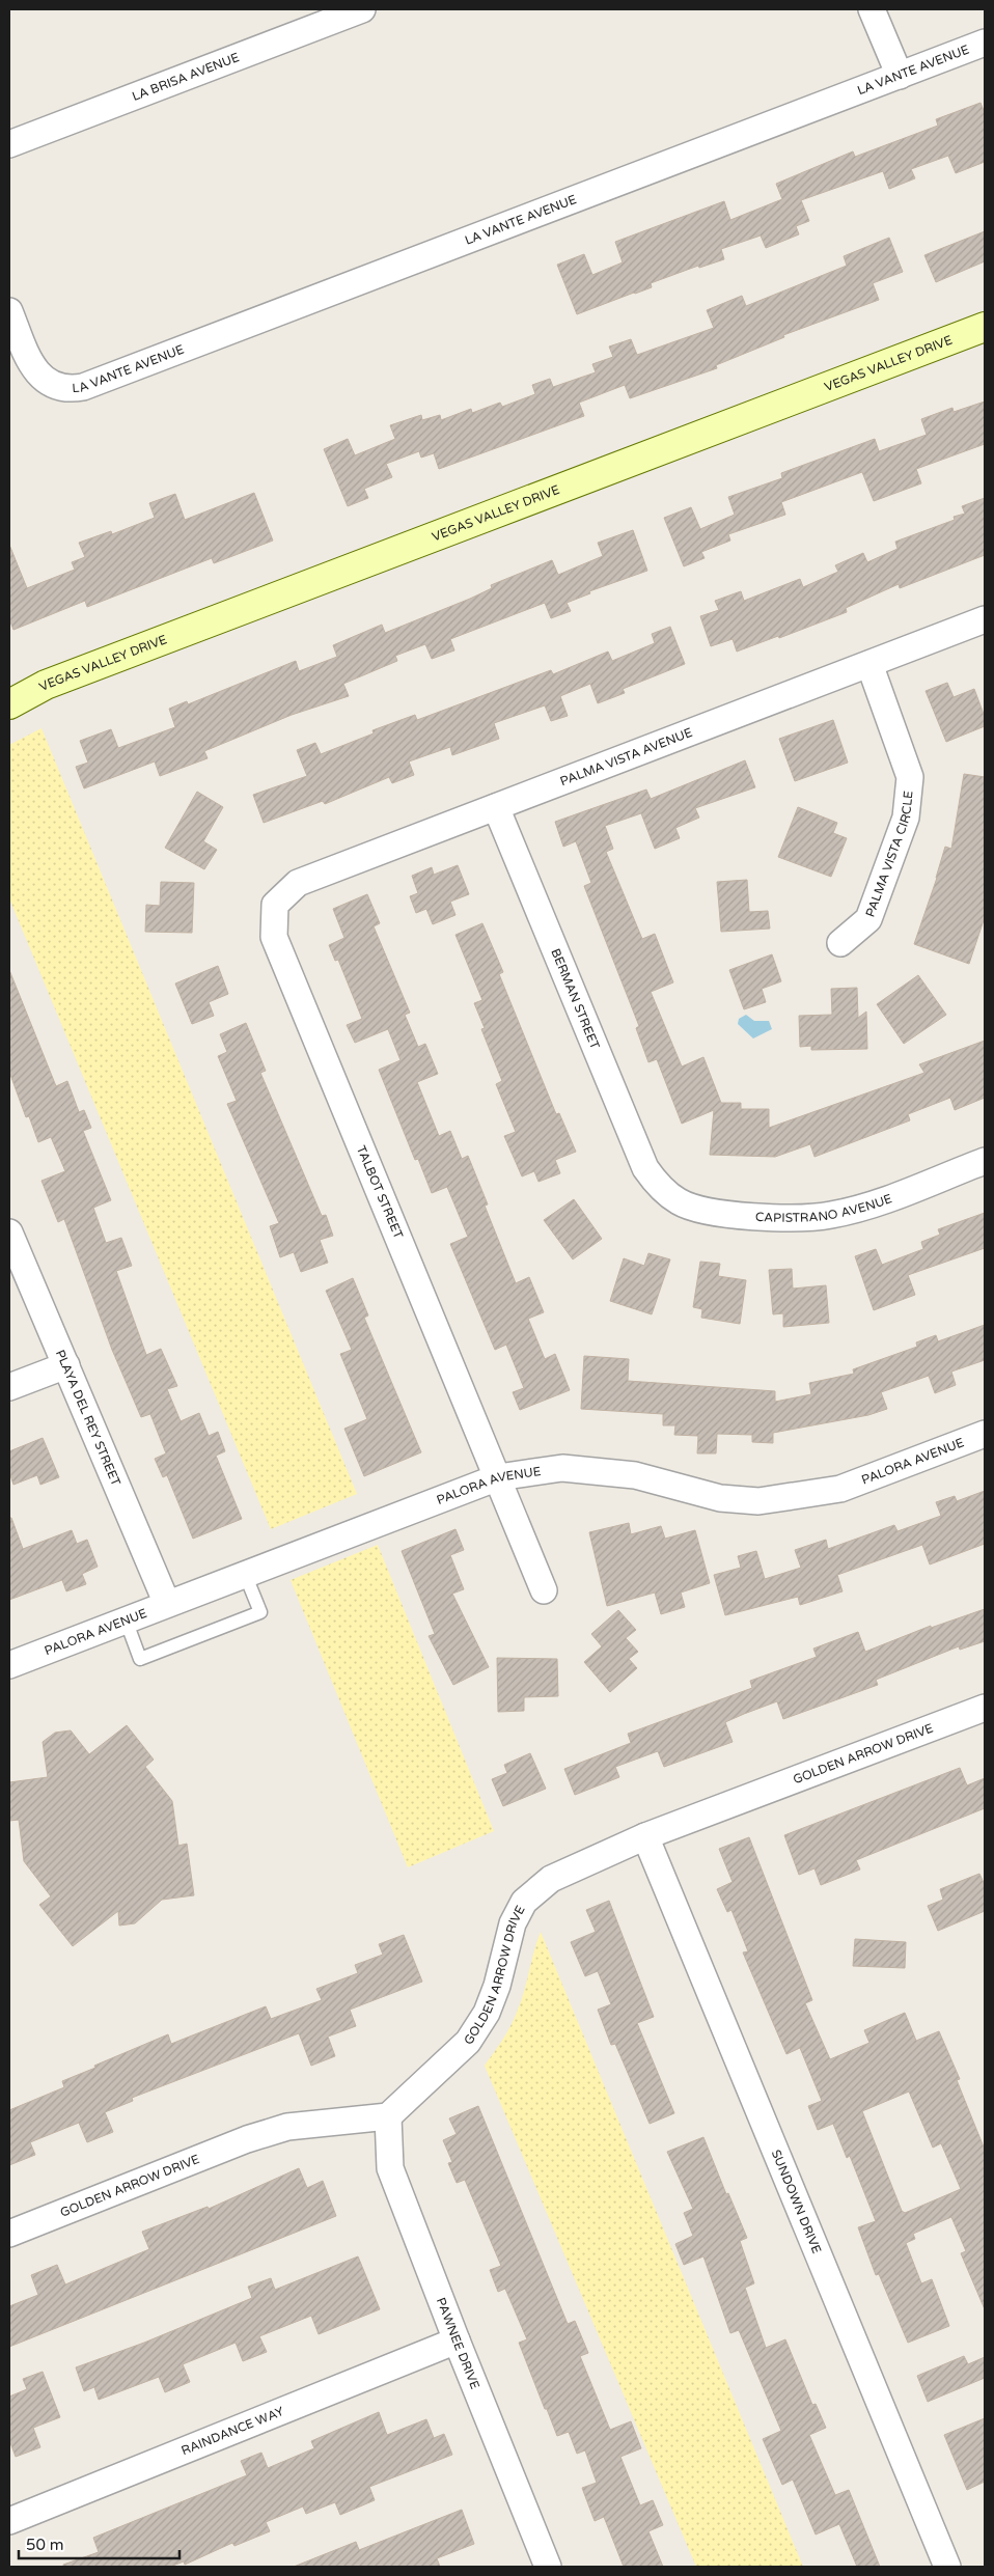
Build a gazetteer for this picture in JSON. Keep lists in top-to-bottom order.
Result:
{
  "streets": {
    "street": [
      "LA VANTE AVENUE",
      "LA BRISA AVENUE",
      "VEGAS VALLEY DRIVE",
      "PALMA VISTA AVENUE",
      "PALMA VISTA CIRCLE",
      "BERMAN STREET",
      "TALBOT STREET",
      "CAPISTRANO AVENUE",
      "PLAYA DEL REY STREET",
      "PALORA AVENUE",
      "GOLDEN ARROW DRIVE",
      "SUNDOWN DRIVE",
      "PAWNEE DRIVE",
      "RAINDANCE WAY"
    ]
  },
  "crossings": [
    ["PALMA VISTA AVENUE", "PALMA VISTA CIRCLE"],
    ["PALMA VISTA AVENUE", "BERMAN STREET"],
    ["PALMA VISTA AVENUE", "TALBOT STREET"],
    ["BERMAN STREET", "CAPISTRANO AVENUE"],
    ["TALBOT STREET", "PALORA AVENUE"],
    ["PLAYA DEL REY STREET", "PALORA AVENUE"],
    ["GOLDEN ARROW DRIVE", "SUNDOWN DRIVE"],
    ["GOLDEN ARROW DRIVE", "PAWNEE DRIVE"],
    ["PAWNEE DRIVE", "RAINDANCE WAY"]
  ],
  "scale_bar": "50 m"
}
